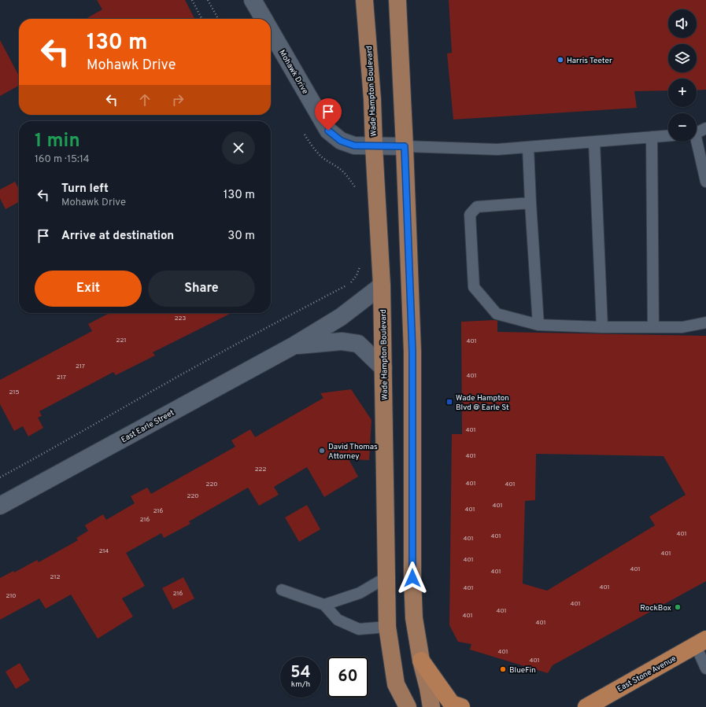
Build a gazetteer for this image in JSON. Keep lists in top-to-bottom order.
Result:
{
  "streets": {
    "highway": ["East Stone Avenue"],
    "main road": ["Wade Hampton Boulevard"],
    "street": ["Mohawk Drive", "East Earle Street"]
  },
  "crossings": [
    ["Mohawk Drive", "Wade Hampton Boulevard"],
    ["Wade Hampton Boulevard", "East Earle Street"]
  ],
  "places": {
    "other": [
      "Harris Teeter",
      "David Thomas Attorney",
      "RockBox",
      "BlueFin"
    ],
    "transit": ["Wade Hampton Blvd @ Earle St"]
  },
  "house_numbers": [
    "223",
    "221",
    "401",
    "217",
    "401",
    "217",
    "215",
    "401",
    "401",
    "222",
    "401",
    "220",
    "401",
    "220",
    "401",
    "401",
    "216",
    "216",
    "401",
    "401",
    "401",
    "214",
    "401",
    "401",
    "401",
    "401",
    "212",
    "401",
    "401",
    "216",
    "210",
    "401",
    "401",
    "401",
    "401",
    "401",
    "401"
  ],
  "page": {
    "map_buttons": ["+", "−"],
    "turn": ["130 m", "Mohawk Drive"],
    "heading": ["1 min", "160 m · 15:14"],
    "list": [
      {
        "name": "Turn left",
        "note": "Mohawk Drive",
        "value": "130 m"
      },
      {
        "name": "Arrive at destination",
        "value": "30 m"
      }
    ],
    "buttons": ["Exit", "Share"],
    "speed": "54 km/h",
    "limit": "60"
  }
}
